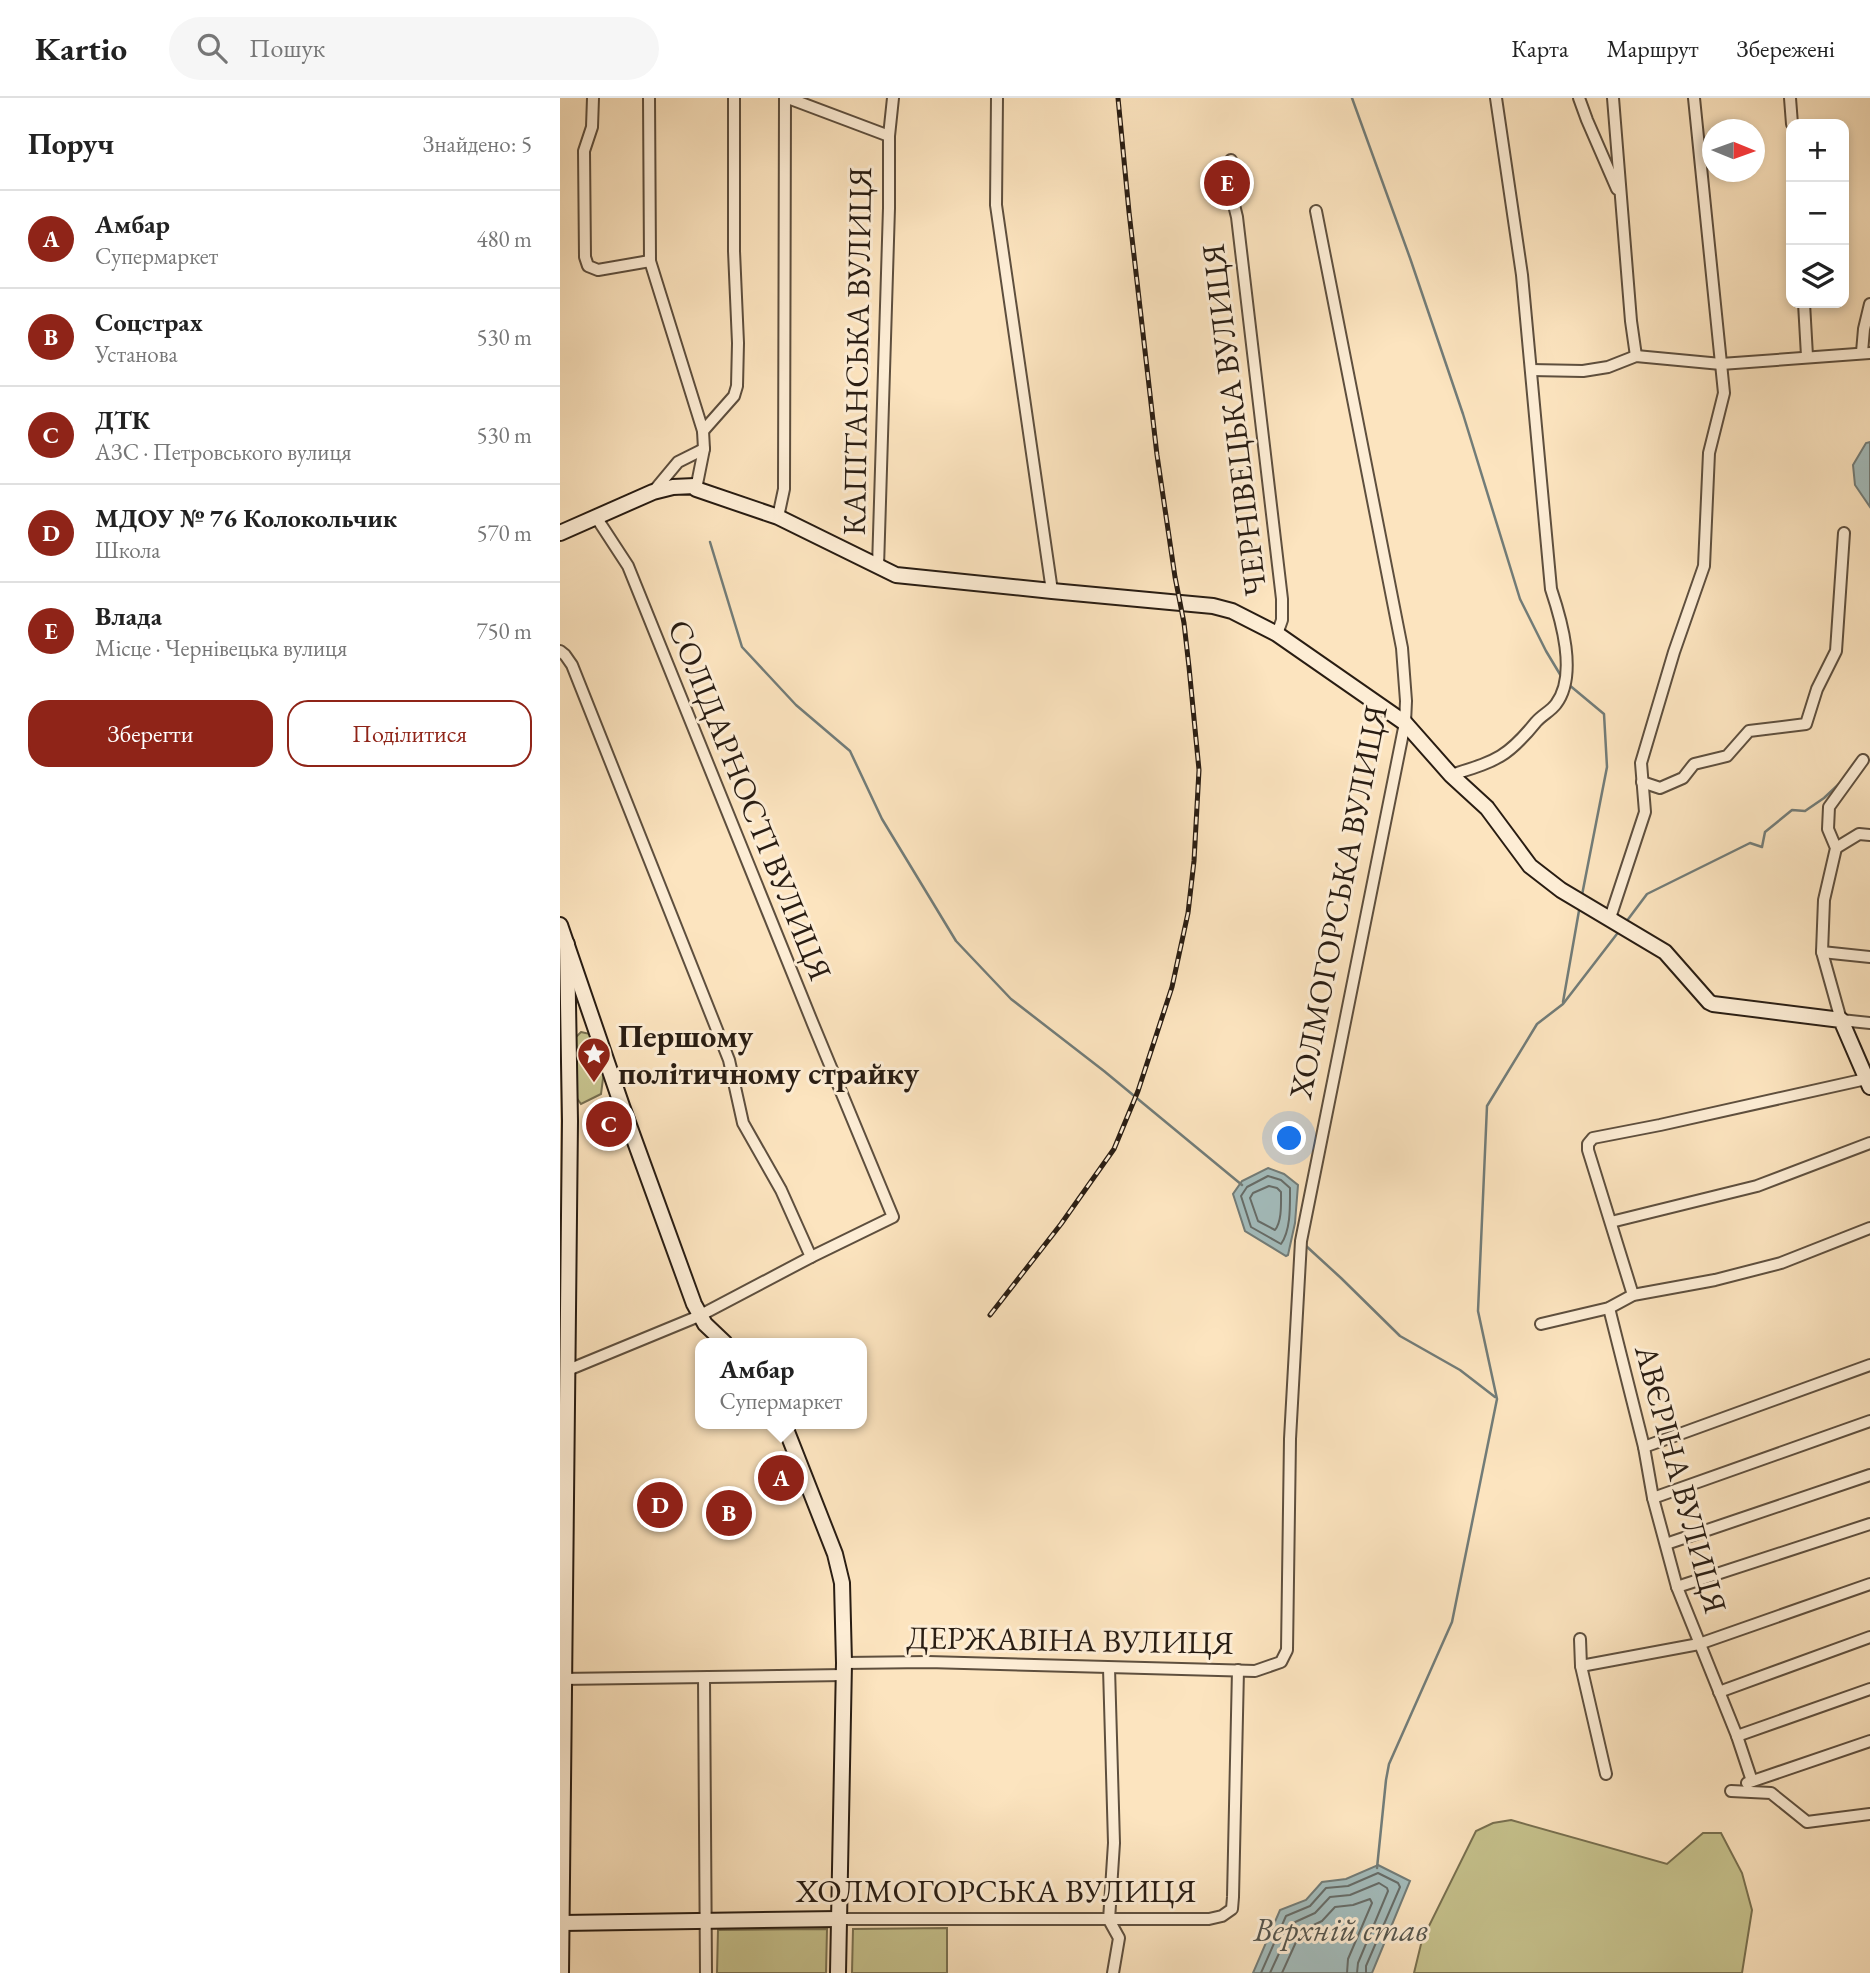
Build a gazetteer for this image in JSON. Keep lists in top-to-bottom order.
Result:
{
  "streets": {
    "main road": ["ХОЛМОГОРСЬКА ВУЛИЦЯ"],
    "street": [
      "КАПІТАНСЬКА ВУЛИЦЯ",
      "ЧЕРНІВЕЦЬКА ВУЛИЦЯ",
      "СОЛІДАРНОСТІ ВУЛИЦЯ",
      "АВЄРІНА ВУЛИЦЯ",
      "ДЕРЖАВІНА ВУЛИЦЯ"
    ]
  },
  "crossings": [
    ["ХОЛМОГОРСЬКА ВУЛИЦЯ", "ДЕРЖАВІНА ВУЛИЦЯ"]
  ],
  "water": ["Верхній став"],
  "places": {
    "place": ["Першому політичному страйку"]
  },
  "north": "right",
  "page": {
    "header": "Kartio",
    "search": "Пошук",
    "nav": ["Карта", "Маршрут", "Збережені"],
    "heading": ["Поруч", "Знайдено: 5"],
    "map_buttons": ["+", "−"],
    "pins": [
      "E",
      "C",
      "A",
      "D",
      "B"
    ],
    "list": [
      {
        "mark": "A",
        "name": "Амбар",
        "note": "Супермаркет",
        "value": "480 m"
      },
      {
        "mark": "B",
        "name": "Соцстрах",
        "note": "Установа",
        "value": "530 m"
      },
      {
        "mark": "C",
        "name": "ДТК",
        "note": "АЗС · Петровського вулиця",
        "value": "530 m"
      },
      {
        "mark": "D",
        "name": "МДОУ № 76 Колокольчик",
        "note": "Школа",
        "value": "570 m"
      },
      {
        "mark": "E",
        "name": "Влада",
        "note": "Місце · Чернівецька вулиця",
        "value": "750 m"
      }
    ],
    "buttons": ["Зберегти", "Поділитися"],
    "popup": ["Амбар", "Супермаркет"]
  }
}
